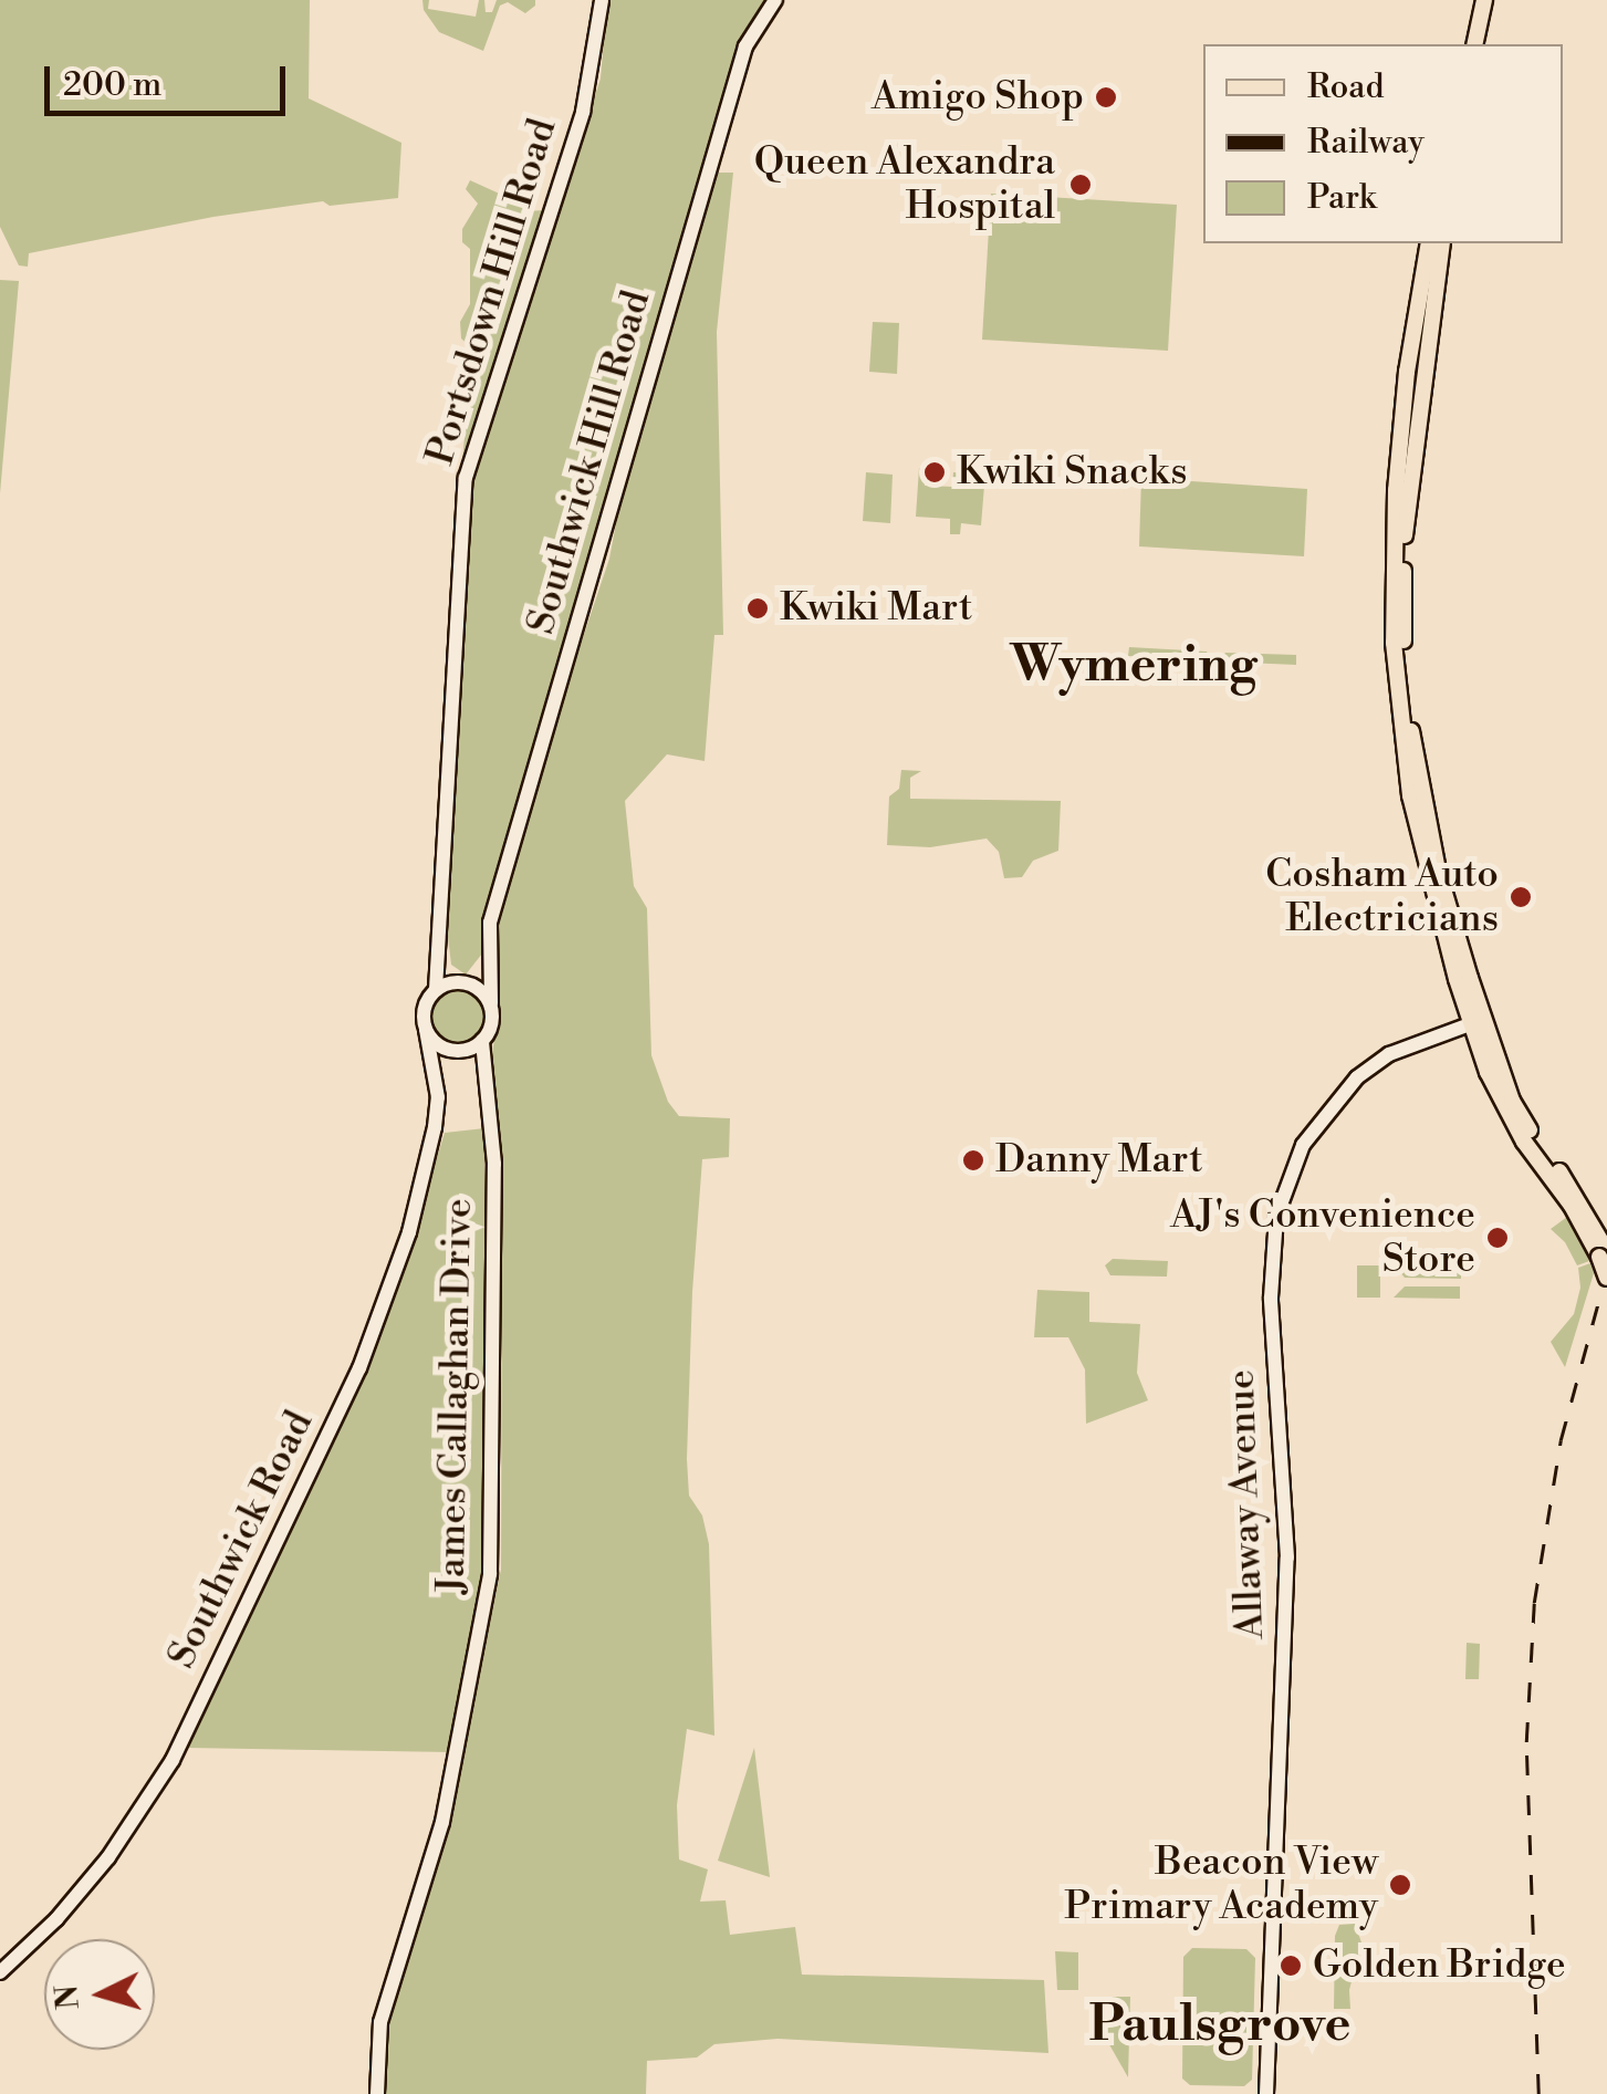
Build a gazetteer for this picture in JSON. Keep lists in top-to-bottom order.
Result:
{
  "streets": {
    "main road": [
      "Portsdown Hill Road",
      "Southwick Hill Road",
      "James Callaghan Drive",
      "Allaway Avenue",
      "Southwick Road"
    ]
  },
  "crossings": [
    ["Portsdown Hill Road", "Southwick Hill Road"],
    ["Portsdown Hill Road", "James Callaghan Drive"],
    ["Portsdown Hill Road", "Southwick Road"],
    ["Southwick Hill Road", "James Callaghan Drive"],
    ["Southwick Hill Road", "Southwick Road"],
    ["James Callaghan Drive", "Southwick Road"]
  ],
  "districts": ["Wymering", "Paulsgrove"],
  "places": [
    "Amigo Shop",
    "Queen Alexandra Hospital",
    "Kwiki Snacks",
    "Kwiki Mart",
    "Cosham Auto Electricians",
    "Danny Mart",
    "AJ's Convenience Store",
    "Beacon View Primary Academy",
    "Golden Bridge"
  ],
  "legend": ["Road", "Railway", "Park"],
  "scale_bar": "200 m",
  "north": "left"
}
